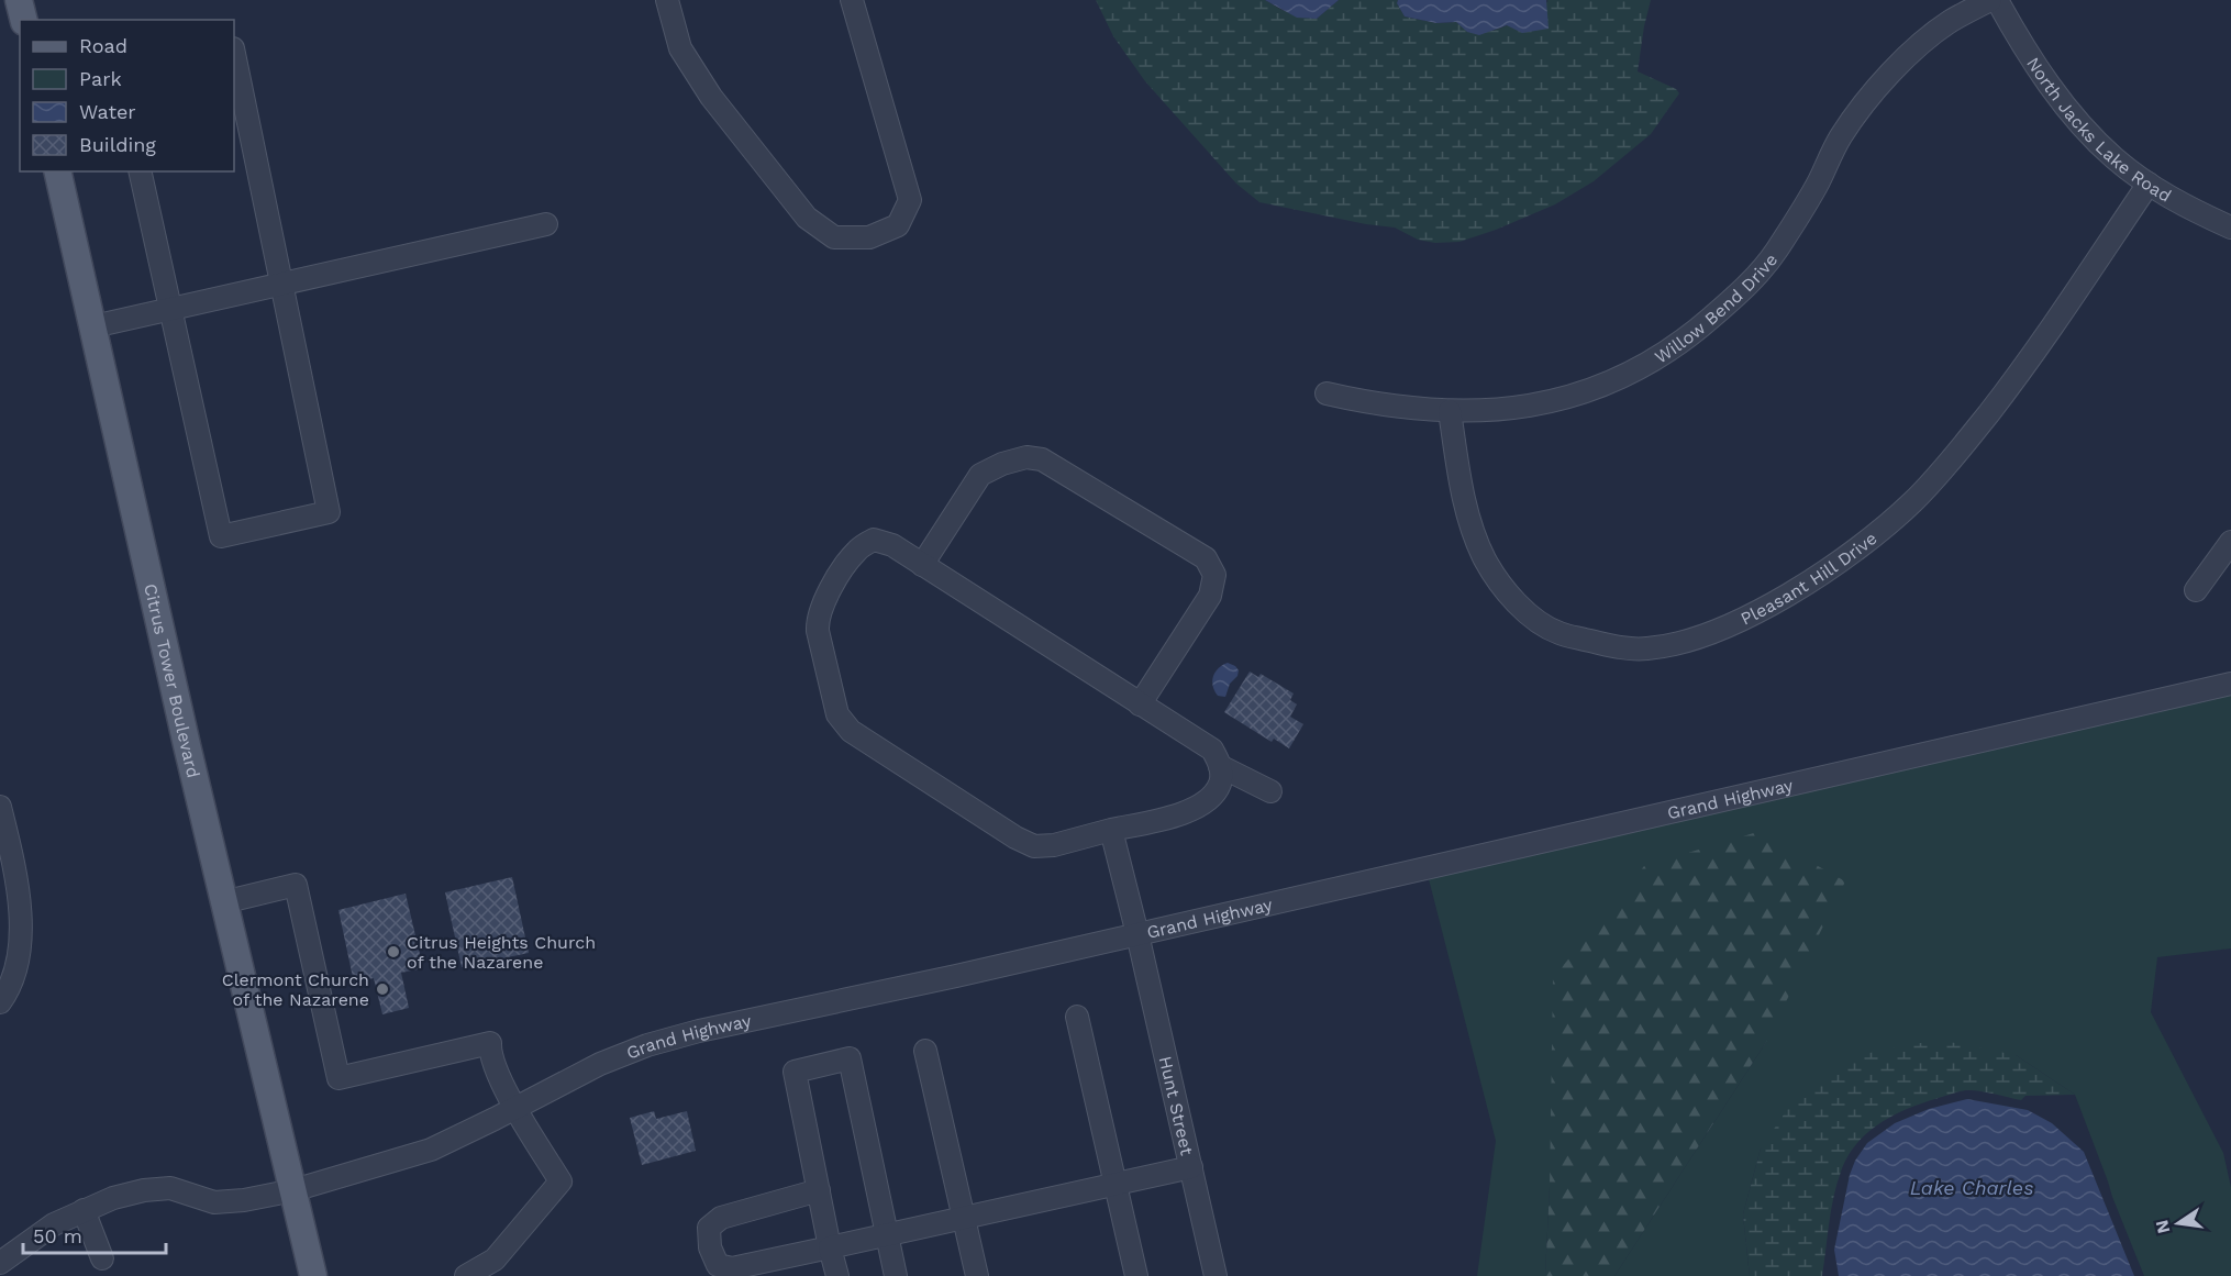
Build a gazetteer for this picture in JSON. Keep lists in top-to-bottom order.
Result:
{
  "streets": {
    "main road": ["Citrus Tower Boulevard"],
    "street": [
      "North Jacks Lake Road",
      "Willow Bend Drive",
      "Pleasant Hill Drive",
      "Grand Highway",
      "Hunt Street"
    ]
  },
  "crossings": [
    ["North Jacks Lake Road", "Pleasant Hill Drive"],
    ["Willow Bend Drive", "Pleasant Hill Drive"],
    ["Citrus Tower Boulevard", "Grand Highway"],
    ["Grand Highway", "Hunt Street"]
  ],
  "water": ["Lake Charles"],
  "places": ["Citrus Heights Church of the Nazarene", "Clermont Church of the Nazarene"],
  "legend": [
    "Road",
    "Park",
    "Water",
    "Building"
  ],
  "scale_bar": "50 m",
  "north": "left"
}
